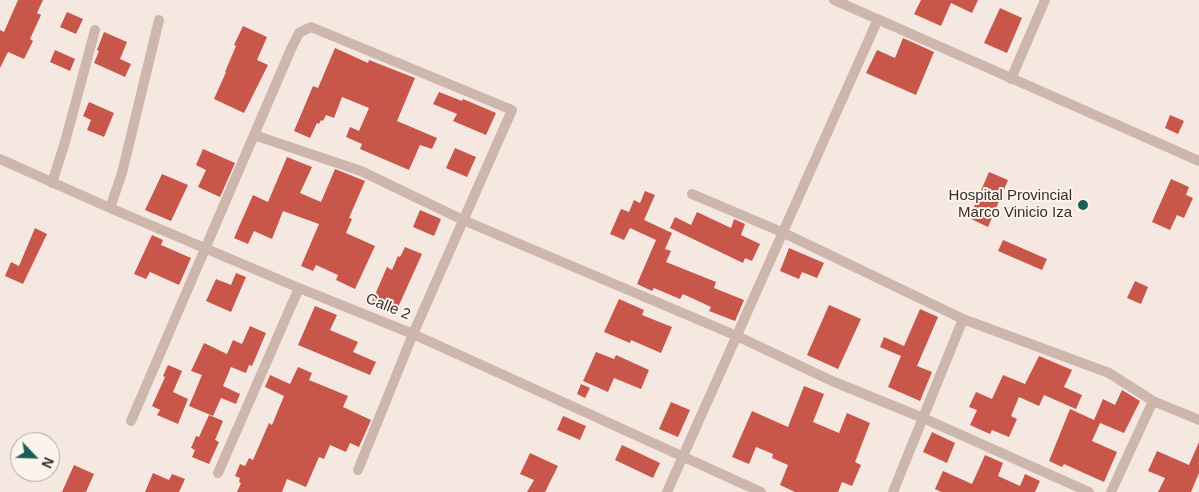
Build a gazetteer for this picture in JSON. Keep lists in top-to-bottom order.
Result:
{
  "streets": {
    "street": ["Calle 2"]
  },
  "places": ["Hospital Provincial Marco Vinicio Iza"],
  "north": "bottom right"
}
